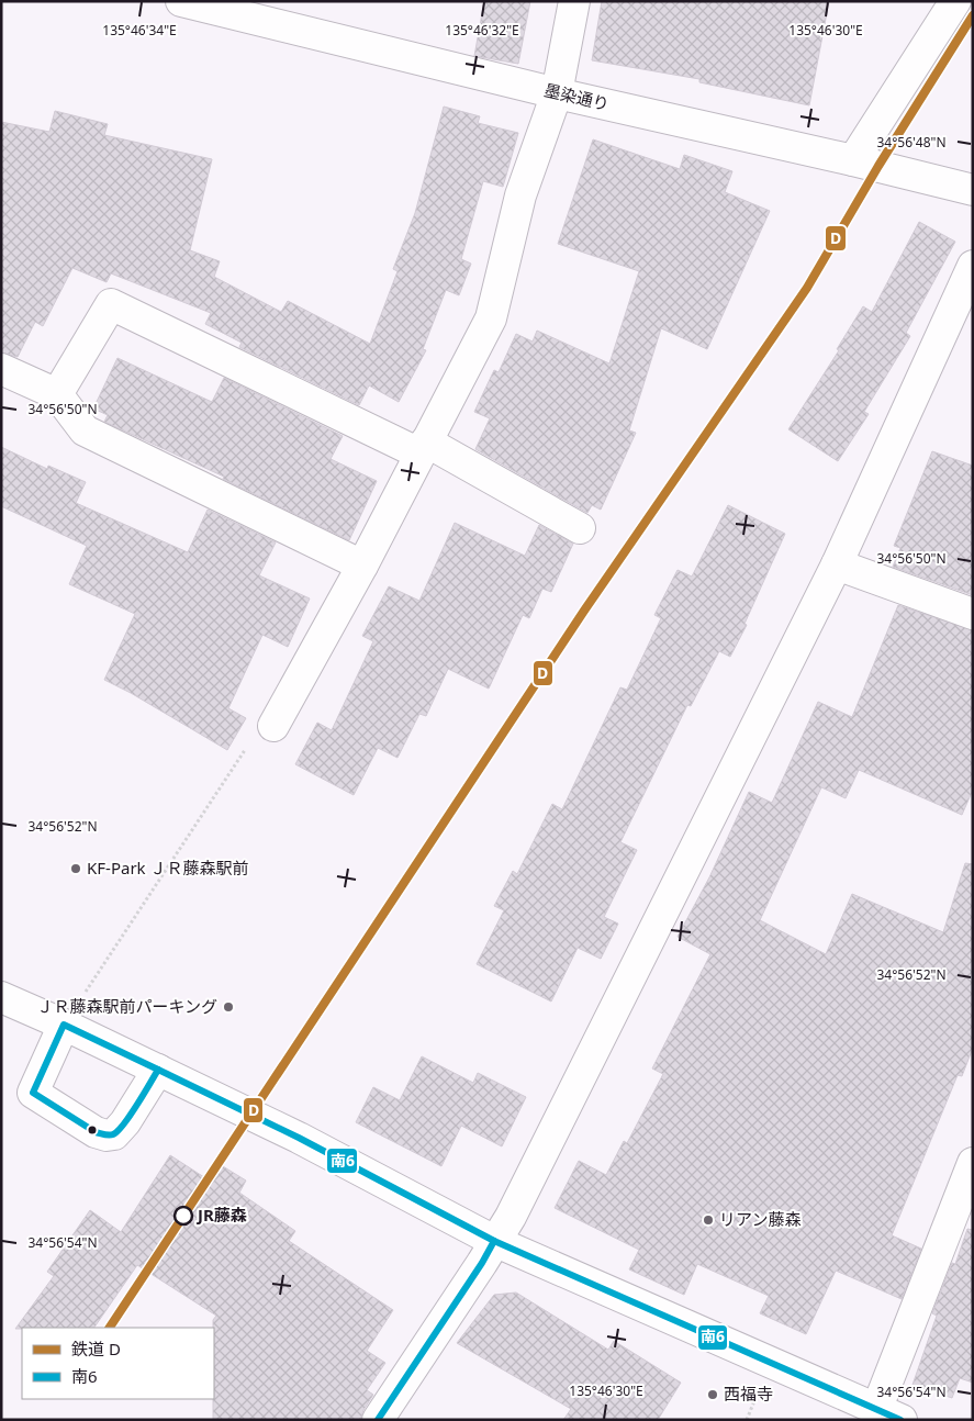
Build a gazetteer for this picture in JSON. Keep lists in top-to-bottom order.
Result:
{
  "streets": {
    "street": ["墨染通り"]
  },
  "places": [
    "KF-Park ＪＲ藤森駅前",
    "ＪＲ藤森駅前パーキング",
    "JR藤森",
    "リアン藤森",
    "西福寺"
  ],
  "lines": ["rail line D", "transit line 南6"],
  "legend": ["鉄道 D", "南6"],
  "coordinates": [
    "135°46'32\"E",
    "135°46'30\"E",
    "135°46'34\"E",
    "34°56'48\"N",
    "34°56'50\"N",
    "34°56'52\"N",
    "34°56'54\"N"
  ]
}
